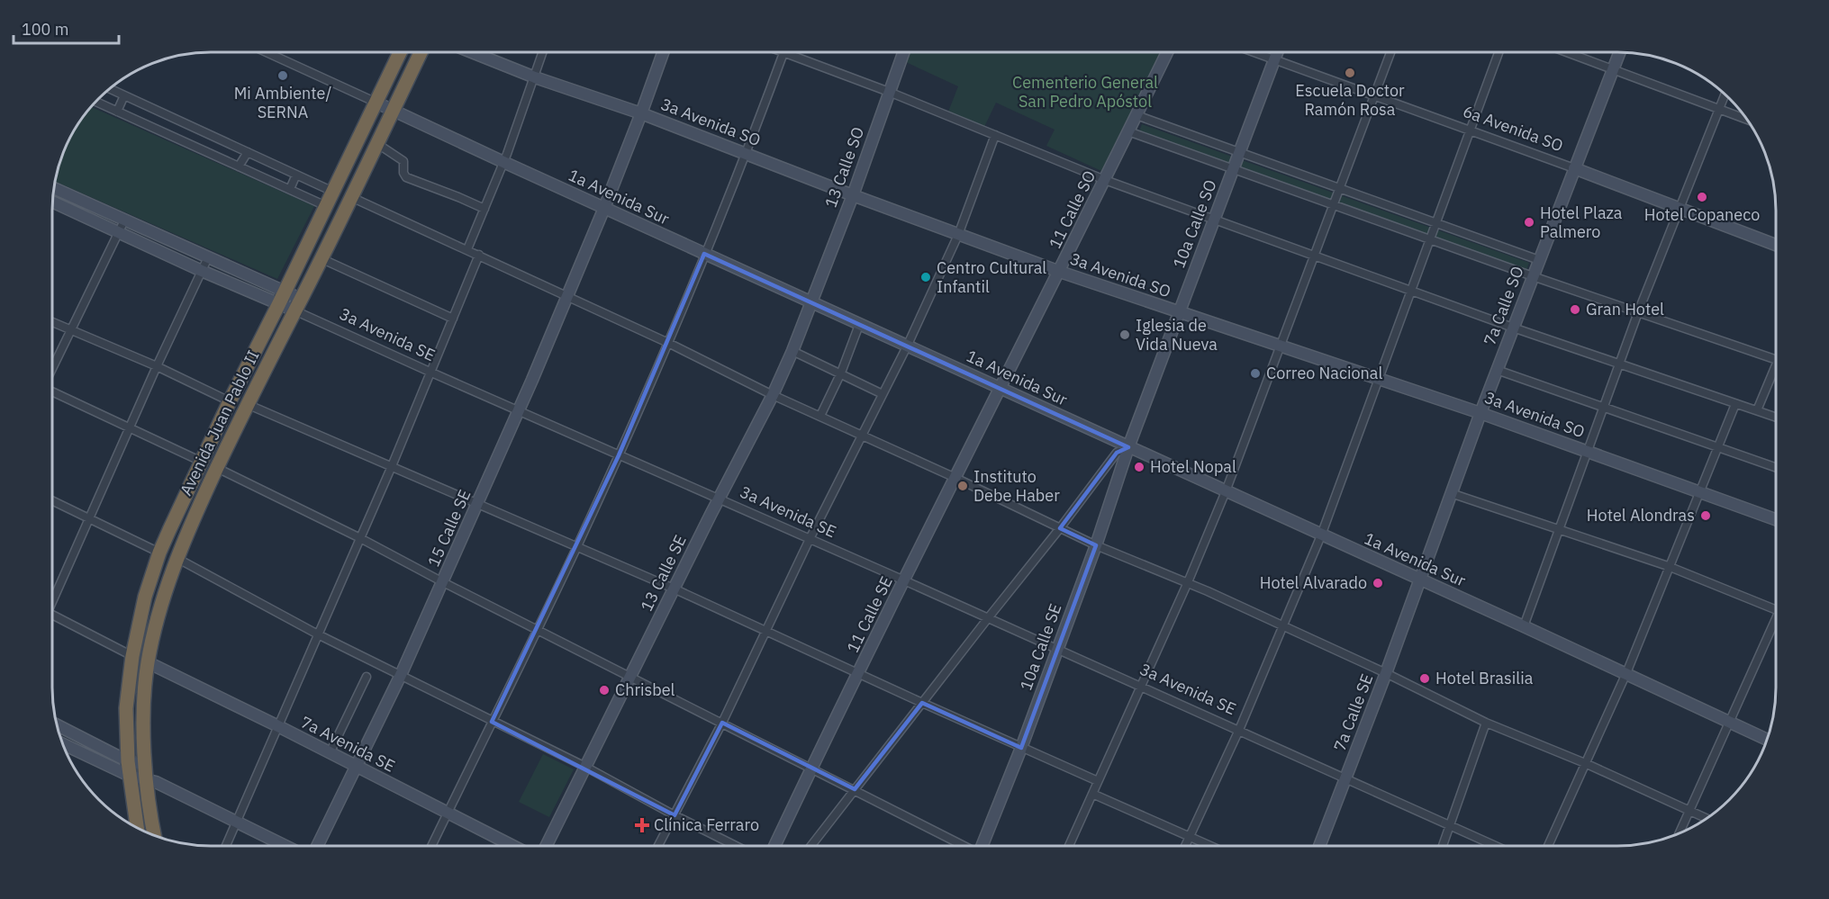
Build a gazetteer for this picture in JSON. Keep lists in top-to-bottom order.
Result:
{
  "streets": {
    "highway": ["Avenida Juan Pablo II"],
    "street": [
      "3a Avenida SO",
      "6a Avenida SO",
      "13 Calle SO",
      "1a Avenida Sur",
      "11 Calle SO",
      "10a Calle SO",
      "7a Calle SO",
      "3a Avenida SE",
      "15 Calle SE",
      "13 Calle SE",
      "11 Calle SE",
      "10a Calle SE",
      "7a Calle SE",
      "7a Avenida SE"
    ]
  },
  "crossings": [
    ["3a Avenida SO", "13 Calle SO"],
    ["3a Avenida SO", "11 Calle SO"],
    ["3a Avenida SO", "10a Calle SO"],
    ["3a Avenida SO", "7a Calle SO"],
    ["3a Avenida SO", "15 Calle SE"],
    ["6a Avenida SO", "10a Calle SO"],
    ["6a Avenida SO", "7a Calle SO"],
    ["13 Calle SO", "1a Avenida Sur"],
    ["13 Calle SO", "13 Calle SE"],
    ["1a Avenida Sur", "11 Calle SO"],
    ["1a Avenida Sur", "10a Calle SO"],
    ["1a Avenida Sur", "7a Calle SO"],
    ["1a Avenida Sur", "Avenida Juan Pablo II"],
    ["1a Avenida Sur", "15 Calle SE"],
    ["1a Avenida Sur", "13 Calle SE"],
    ["1a Avenida Sur", "11 Calle SE"],
    ["1a Avenida Sur", "10a Calle SE"],
    ["1a Avenida Sur", "7a Calle SE"],
    ["11 Calle SO", "11 Calle SE"],
    ["10a Calle SO", "10a Calle SE"],
    ["7a Calle SO", "7a Calle SE"],
    ["3a Avenida SE", "Avenida Juan Pablo II"],
    ["3a Avenida SE", "15 Calle SE"],
    ["3a Avenida SE", "13 Calle SE"],
    ["3a Avenida SE", "11 Calle SE"],
    ["3a Avenida SE", "10a Calle SE"],
    ["3a Avenida SE", "7a Calle SE"],
    ["Avenida Juan Pablo II", "7a Avenida SE"],
    ["15 Calle SE", "7a Avenida SE"]
  ],
  "parks": ["Cementerio General San Pedro Apóstol"],
  "places": {
    "other": [
      "Escuela Doctor Ramón Rosa",
      "Mi Ambiente/ SERNA",
      "Hotel Copaneco",
      "Hotel Plaza Palmero",
      "Centro Cultural Infantil",
      "Gran Hotel",
      "Iglesia de Vida Nueva",
      "Correo Nacional",
      "Hotel Nopal",
      "Instituto Debe Haber",
      "Hotel Alondras",
      "Hotel Alvarado",
      "Hotel Brasilia",
      "Chrisbel"
    ],
    "health": ["Clínica Ferraro"]
  },
  "scale_bar": "100 m"
}
